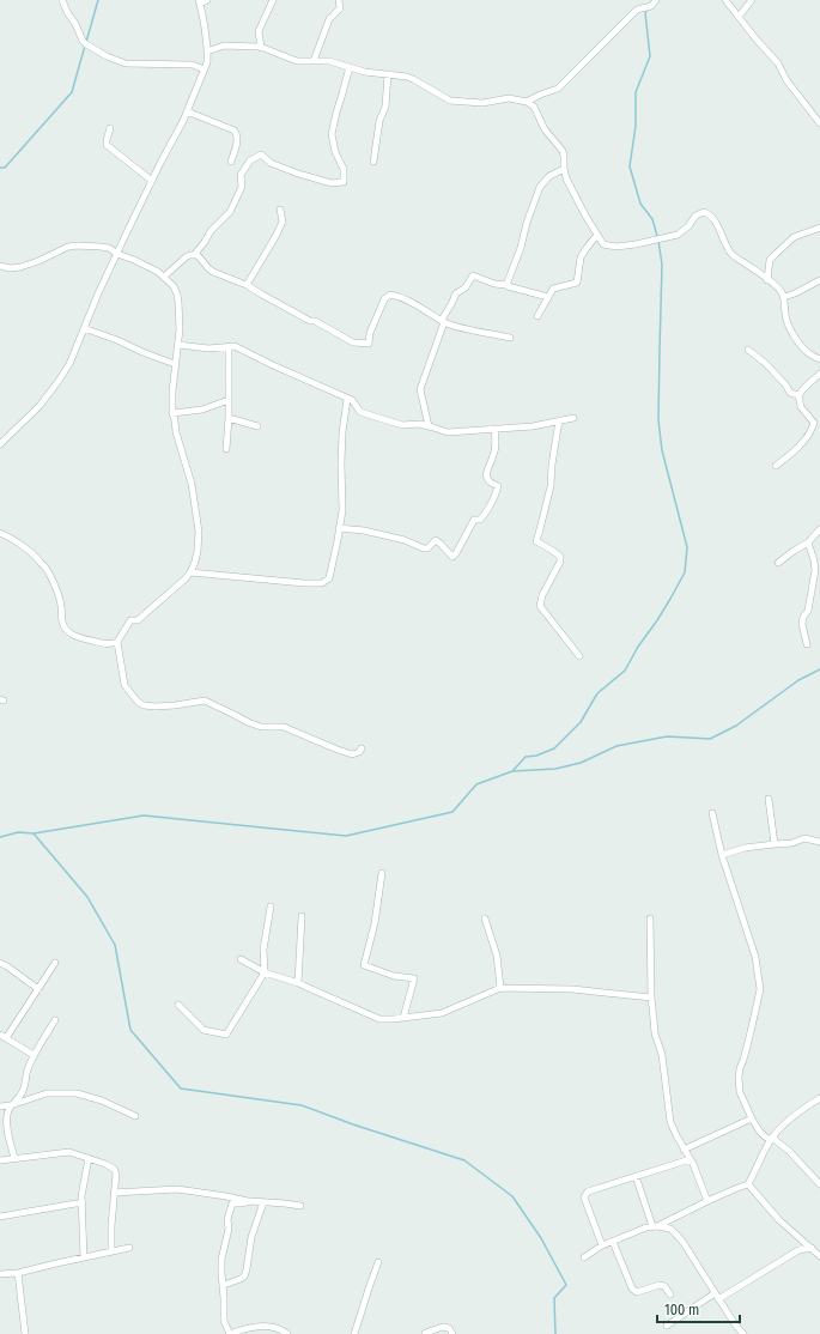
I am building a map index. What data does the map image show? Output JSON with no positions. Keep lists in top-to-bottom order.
{
  "scale_bar": "100 m"
}
